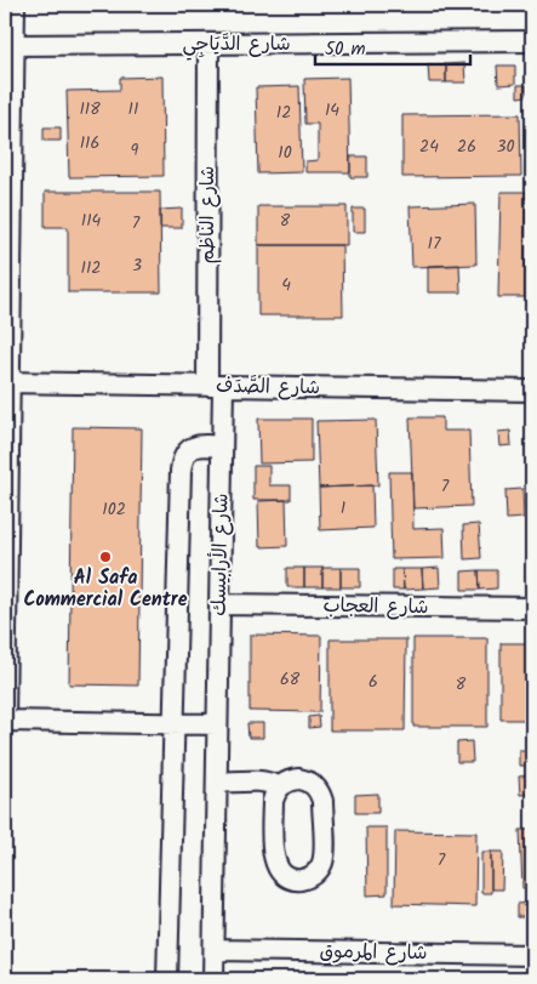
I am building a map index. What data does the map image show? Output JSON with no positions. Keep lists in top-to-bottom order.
{
  "streets": {
    "street": [
      "شارع الدَّيَاجِي",
      "شارع الناظم",
      "شارع الصَّدَف",
      "شارع الأرابيسك",
      "شارع العجاب",
      "شارع المرموق"
    ]
  },
  "crossings": [
    ["شارع الدَّيَاجِي", "شارع الناظم"],
    ["شارع الناظم", "شارع الصَّدَف"],
    ["شارع الناظم", "شارع الأرابيسك"],
    ["شارع الصَّدَف", "شارع الأرابيسك"],
    ["شارع الأرابيسك", "شارع العجاب"],
    ["شارع الأرابيسك", "شارع المرموق"]
  ],
  "places": ["Al Safa Commercial Centre"],
  "house_numbers": [
    "118",
    "11",
    "14",
    "12",
    "116",
    "24",
    "26",
    "30",
    "9",
    "10",
    "114",
    "8",
    "7",
    "17",
    "3",
    "112",
    "4",
    "7",
    "1",
    "102",
    "68",
    "6",
    "8",
    "7"
  ],
  "scale_bar": "50 m"
}
